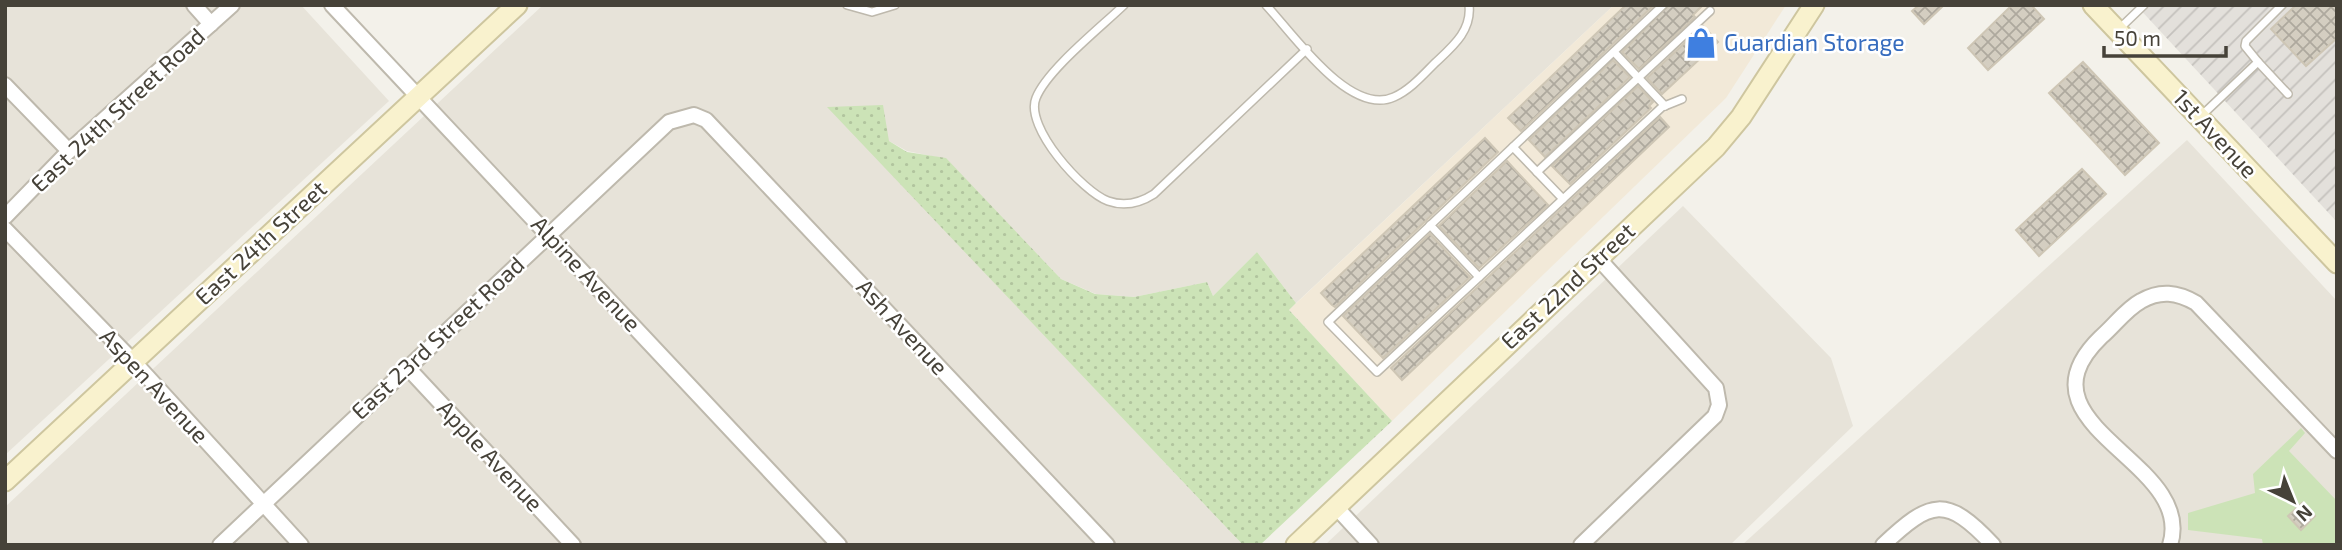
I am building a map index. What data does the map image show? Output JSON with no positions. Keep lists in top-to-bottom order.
{
  "streets": {
    "street": [
      "East 24th Street Road",
      "1st Avenue",
      "East 24th Street",
      "Alpine Avenue",
      "East 22nd Street",
      "Ash Avenue",
      "East 23rd Street Road",
      "Aspen Avenue",
      "Apple Avenue"
    ]
  },
  "crossings": [
    ["East 24th Street", "Alpine Avenue"],
    ["East 24th Street", "Aspen Avenue"],
    ["Alpine Avenue", "East 23rd Street Road"],
    ["Ash Avenue", "East 23rd Street Road"],
    ["East 23rd Street Road", "Aspen Avenue"],
    ["East 23rd Street Road", "Apple Avenue"]
  ],
  "places": {
    "shop": ["Guardian Storage"]
  },
  "scale_bar": "50 m",
  "north": "bottom right"
}
